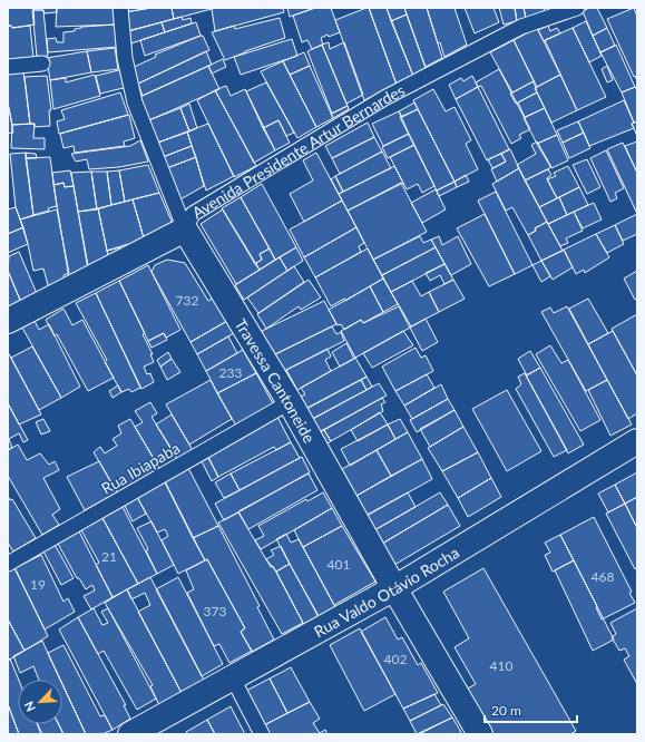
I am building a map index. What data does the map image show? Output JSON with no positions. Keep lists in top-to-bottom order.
{
  "streets": {
    "street": ["Avenida Presidente Artur Bernardes", "Travessa Cantoneide", "Rua Valdo Otávio Rocha"],
    "lane": ["Rua Ibiapaba"]
  },
  "crossings": [
    ["Avenida Presidente Artur Bernardes", "Travessa Cantoneide"],
    ["Travessa Cantoneide", "Rua Ibiapaba"],
    ["Travessa Cantoneide", "Rua Valdo Otávio Rocha"]
  ],
  "house_numbers": [
    "732",
    "233",
    "21",
    "401",
    "468",
    "19",
    "373",
    "402",
    "410"
  ],
  "scale_bar": "20 m",
  "north": "bottom left"
}
